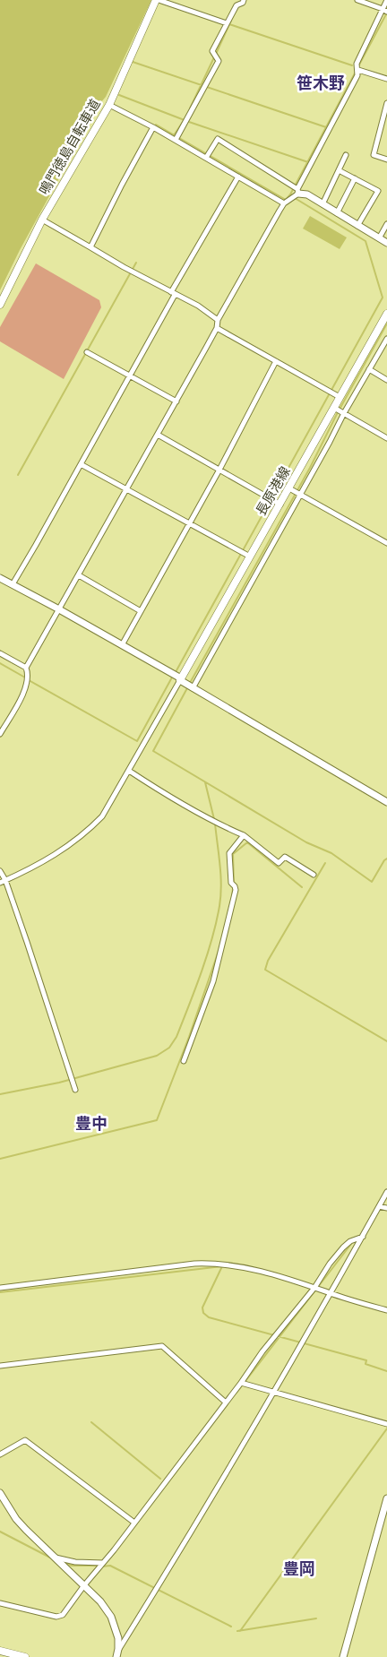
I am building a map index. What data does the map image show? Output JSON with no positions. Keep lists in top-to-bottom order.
{
  "streets": {
    "main road": ["鳴門徳島自転車道", "長原港線"]
  },
  "districts": ["笹木野", "豊中", "豊岡"]
}
